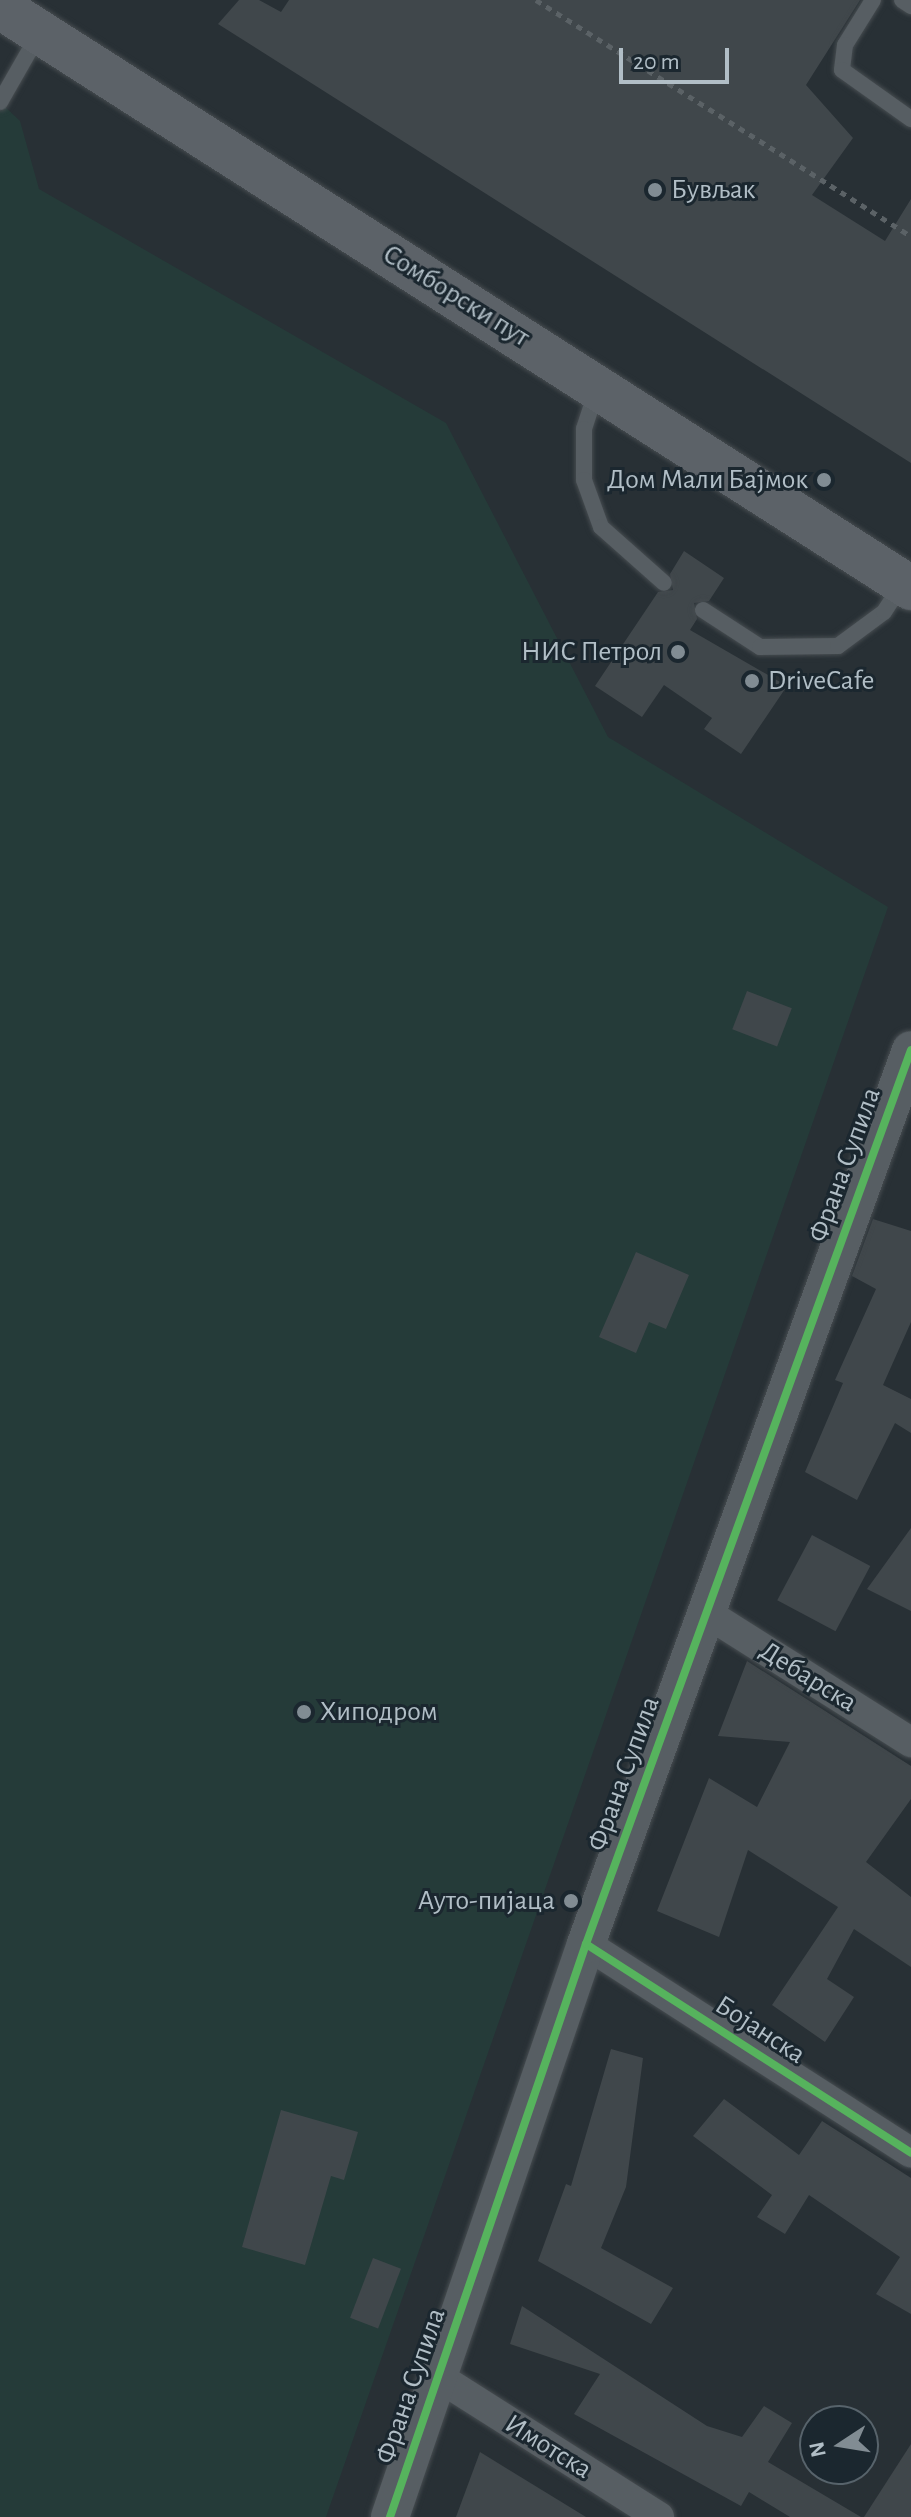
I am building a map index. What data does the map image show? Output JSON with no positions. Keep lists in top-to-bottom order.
{
  "streets": {
    "main road": ["Сомборски пут"],
    "street": [
      "Франа Супила",
      "Дебарска",
      "Бојанска",
      "Имотска"
    ]
  },
  "crossings": [
    ["Франа Супила", "Дебарска"],
    ["Франа Супила", "Бојанска"],
    ["Франа Супила", "Имотска"]
  ],
  "places": [
    "Бувљак",
    "Дом Мали Бајмок",
    "НИС Петрол",
    "DriveCafe",
    "Хиподром",
    "Ауто-пијаца"
  ],
  "scale_bar": "20 m",
  "north": "left"
}
